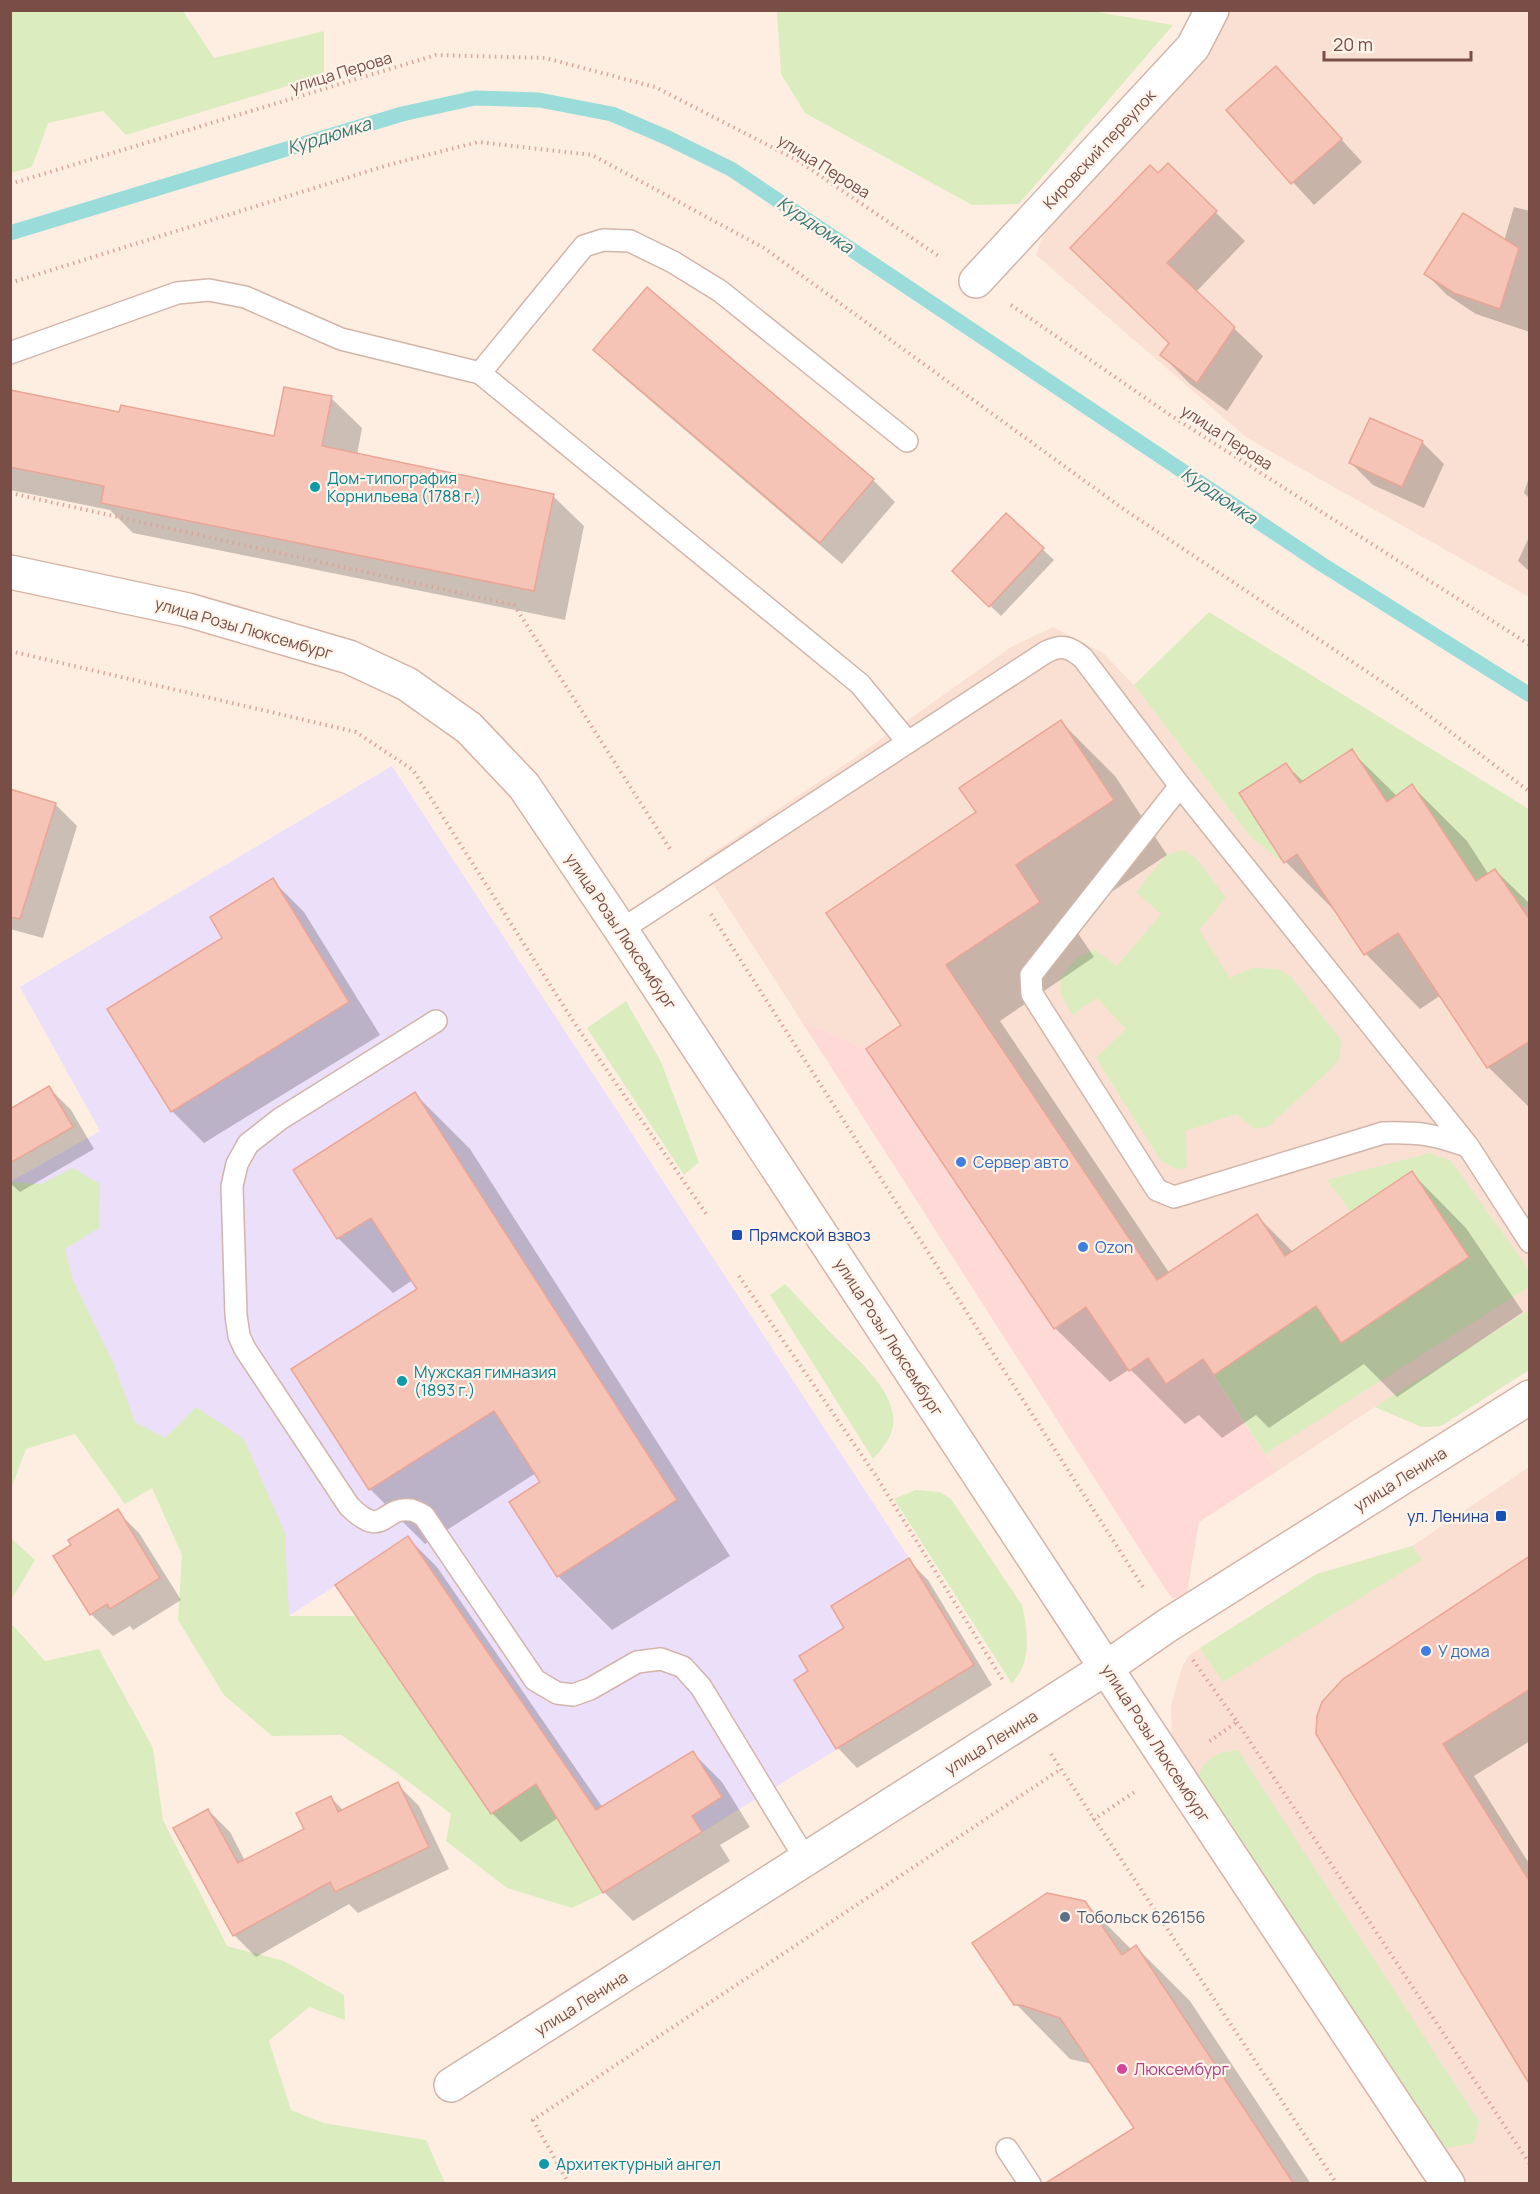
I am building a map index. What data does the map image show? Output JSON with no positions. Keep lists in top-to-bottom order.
{
  "streets": {
    "main road": ["Кировский переулок", "улица Розы Люксембург", "улица Ленина"],
    "path": ["улица Перова"]
  },
  "crossings": [
    ["улица Перова", "Кировский переулок"],
    ["улица Розы Люксембург", "улица Ленина"]
  ],
  "water": ["Курдюмка"],
  "places": {
    "other": [
      "Дом-типография Корнильева (1788 г.)",
      "Сервер авто",
      "Ozon",
      "Мужская гимназия (1893 г.)",
      "У дома",
      "Тобольск 626156",
      "Люксембург",
      "Архитектурный ангел"
    ],
    "transit": ["Прямской взвоз", "ул. Ленина"]
  },
  "scale_bar": "20 m"
}
